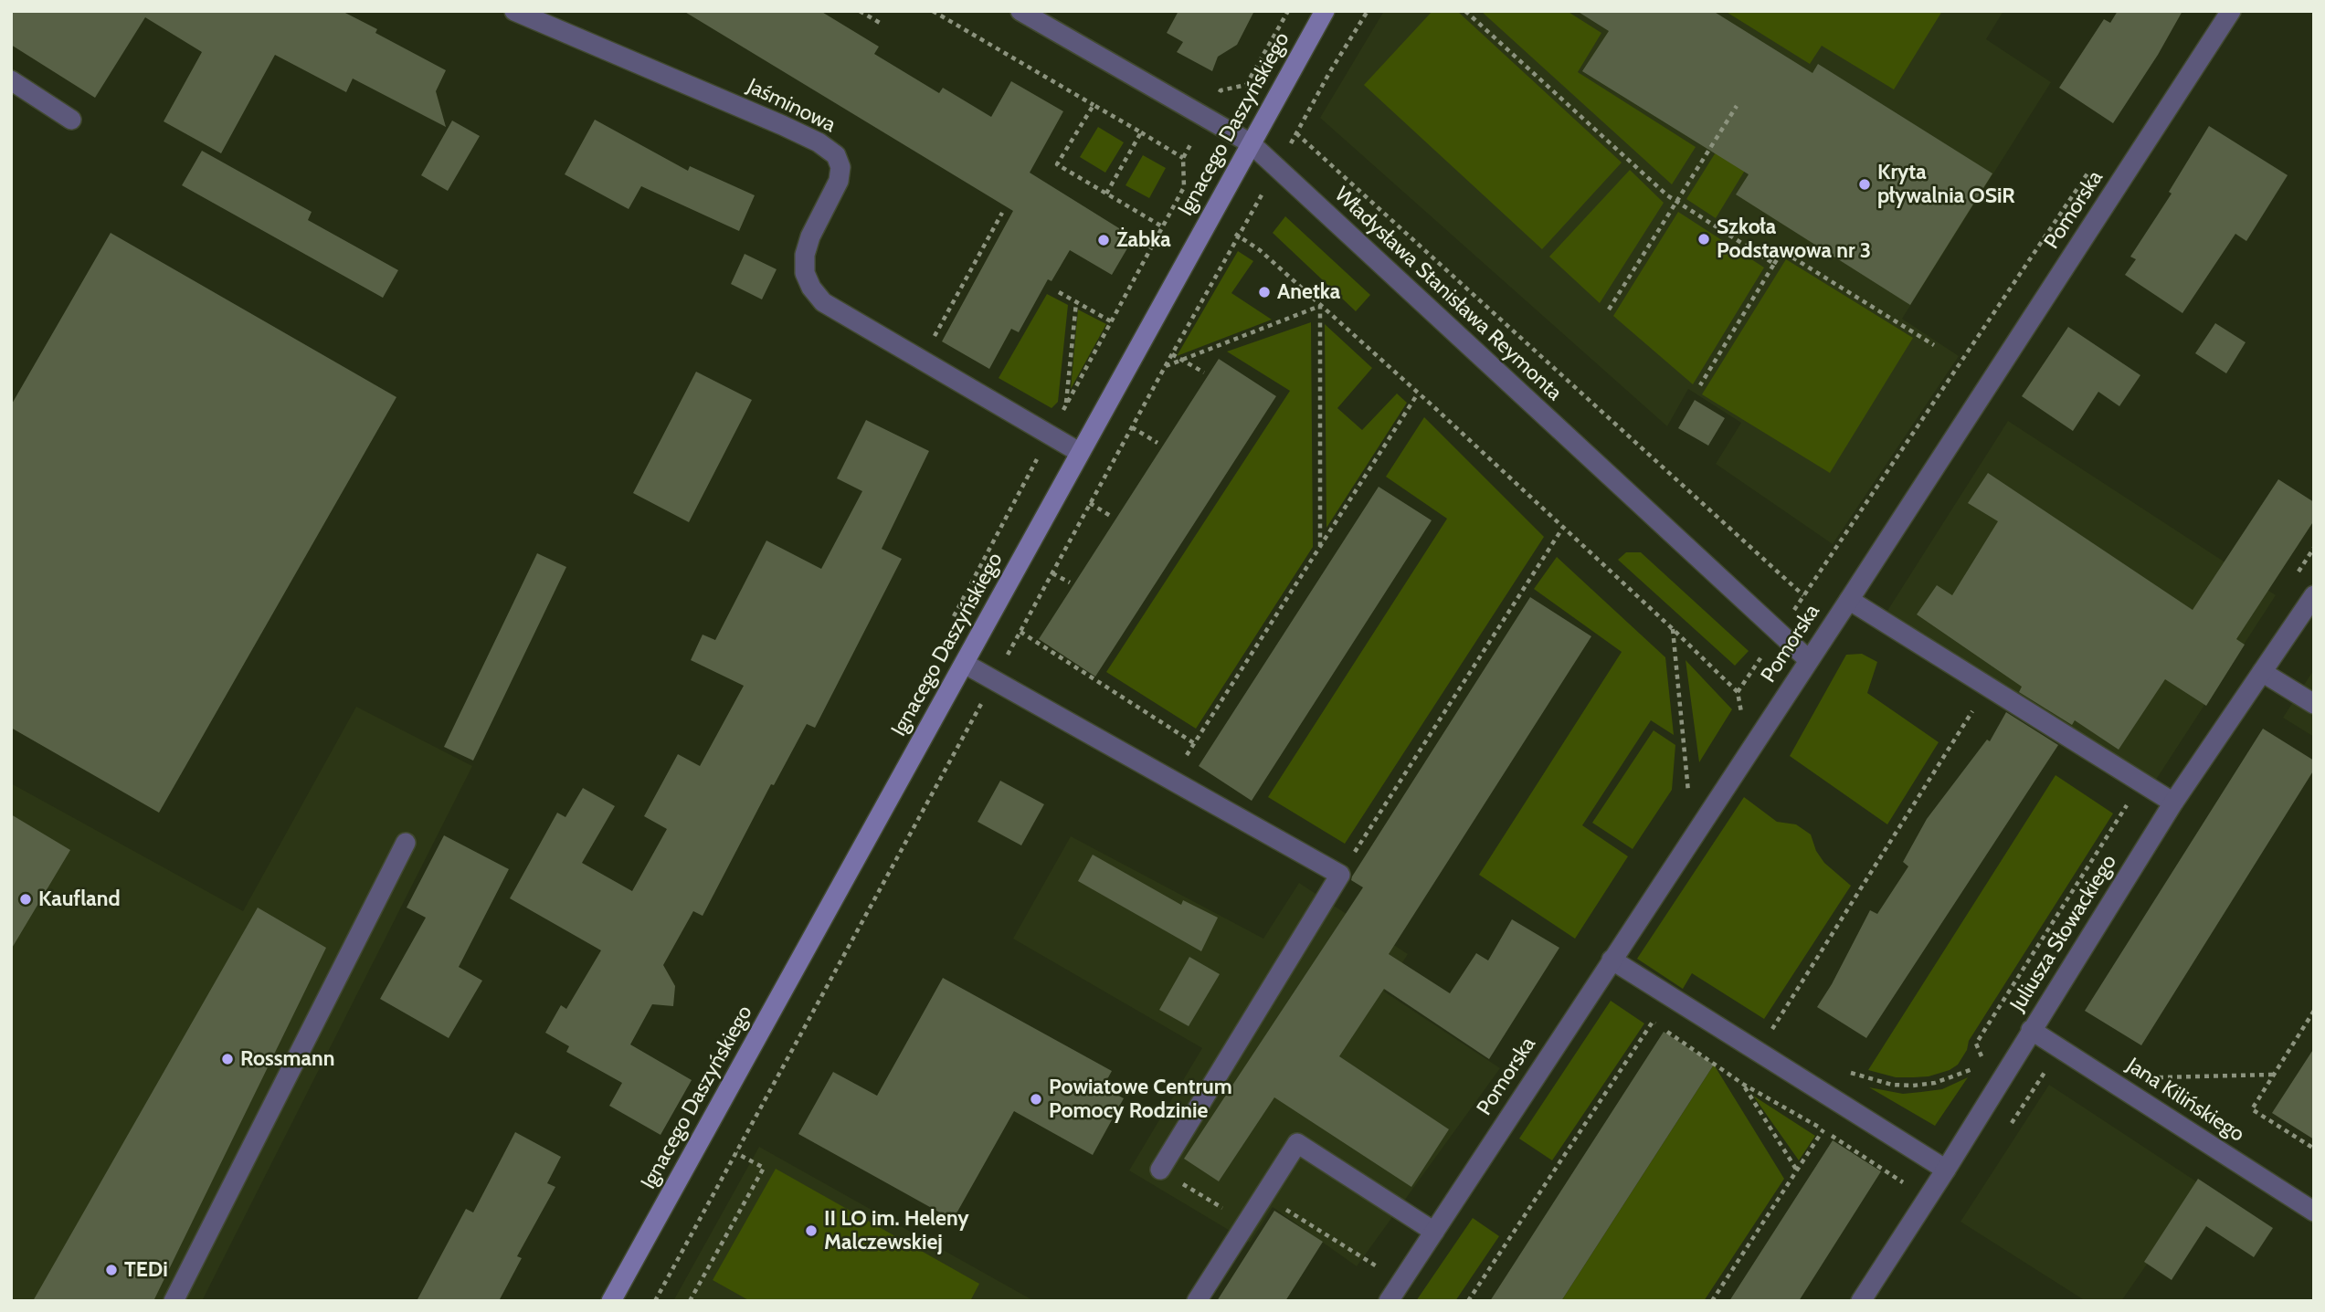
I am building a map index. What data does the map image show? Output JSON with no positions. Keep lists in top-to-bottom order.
{
  "streets": {
    "street": [
      "Jaśminowa",
      "Ignacego Daszyńskiego",
      "Pomorska",
      "Władysława Stanisława Reymonta",
      "Juliusza Słowackiego",
      "Jana Kilińskiego"
    ]
  },
  "crossings": [
    ["Jaśminowa", "Ignacego Daszyńskiego"],
    ["Ignacego Daszyńskiego", "Władysława Stanisława Reymonta"],
    ["Pomorska", "Władysława Stanisława Reymonta"],
    ["Juliusza Słowackiego", "Jana Kilińskiego"]
  ],
  "places": [
    "Kryta pływalnia OSiR",
    "Szkoła Podstawowa nr 3",
    "Żabka",
    "Anetka",
    "Kaufland",
    "Rossmann",
    "Powiatowe Centrum Pomocy Rodzinie",
    "II LO im. Heleny Malczewskiej",
    "TEDi"
  ]
}
